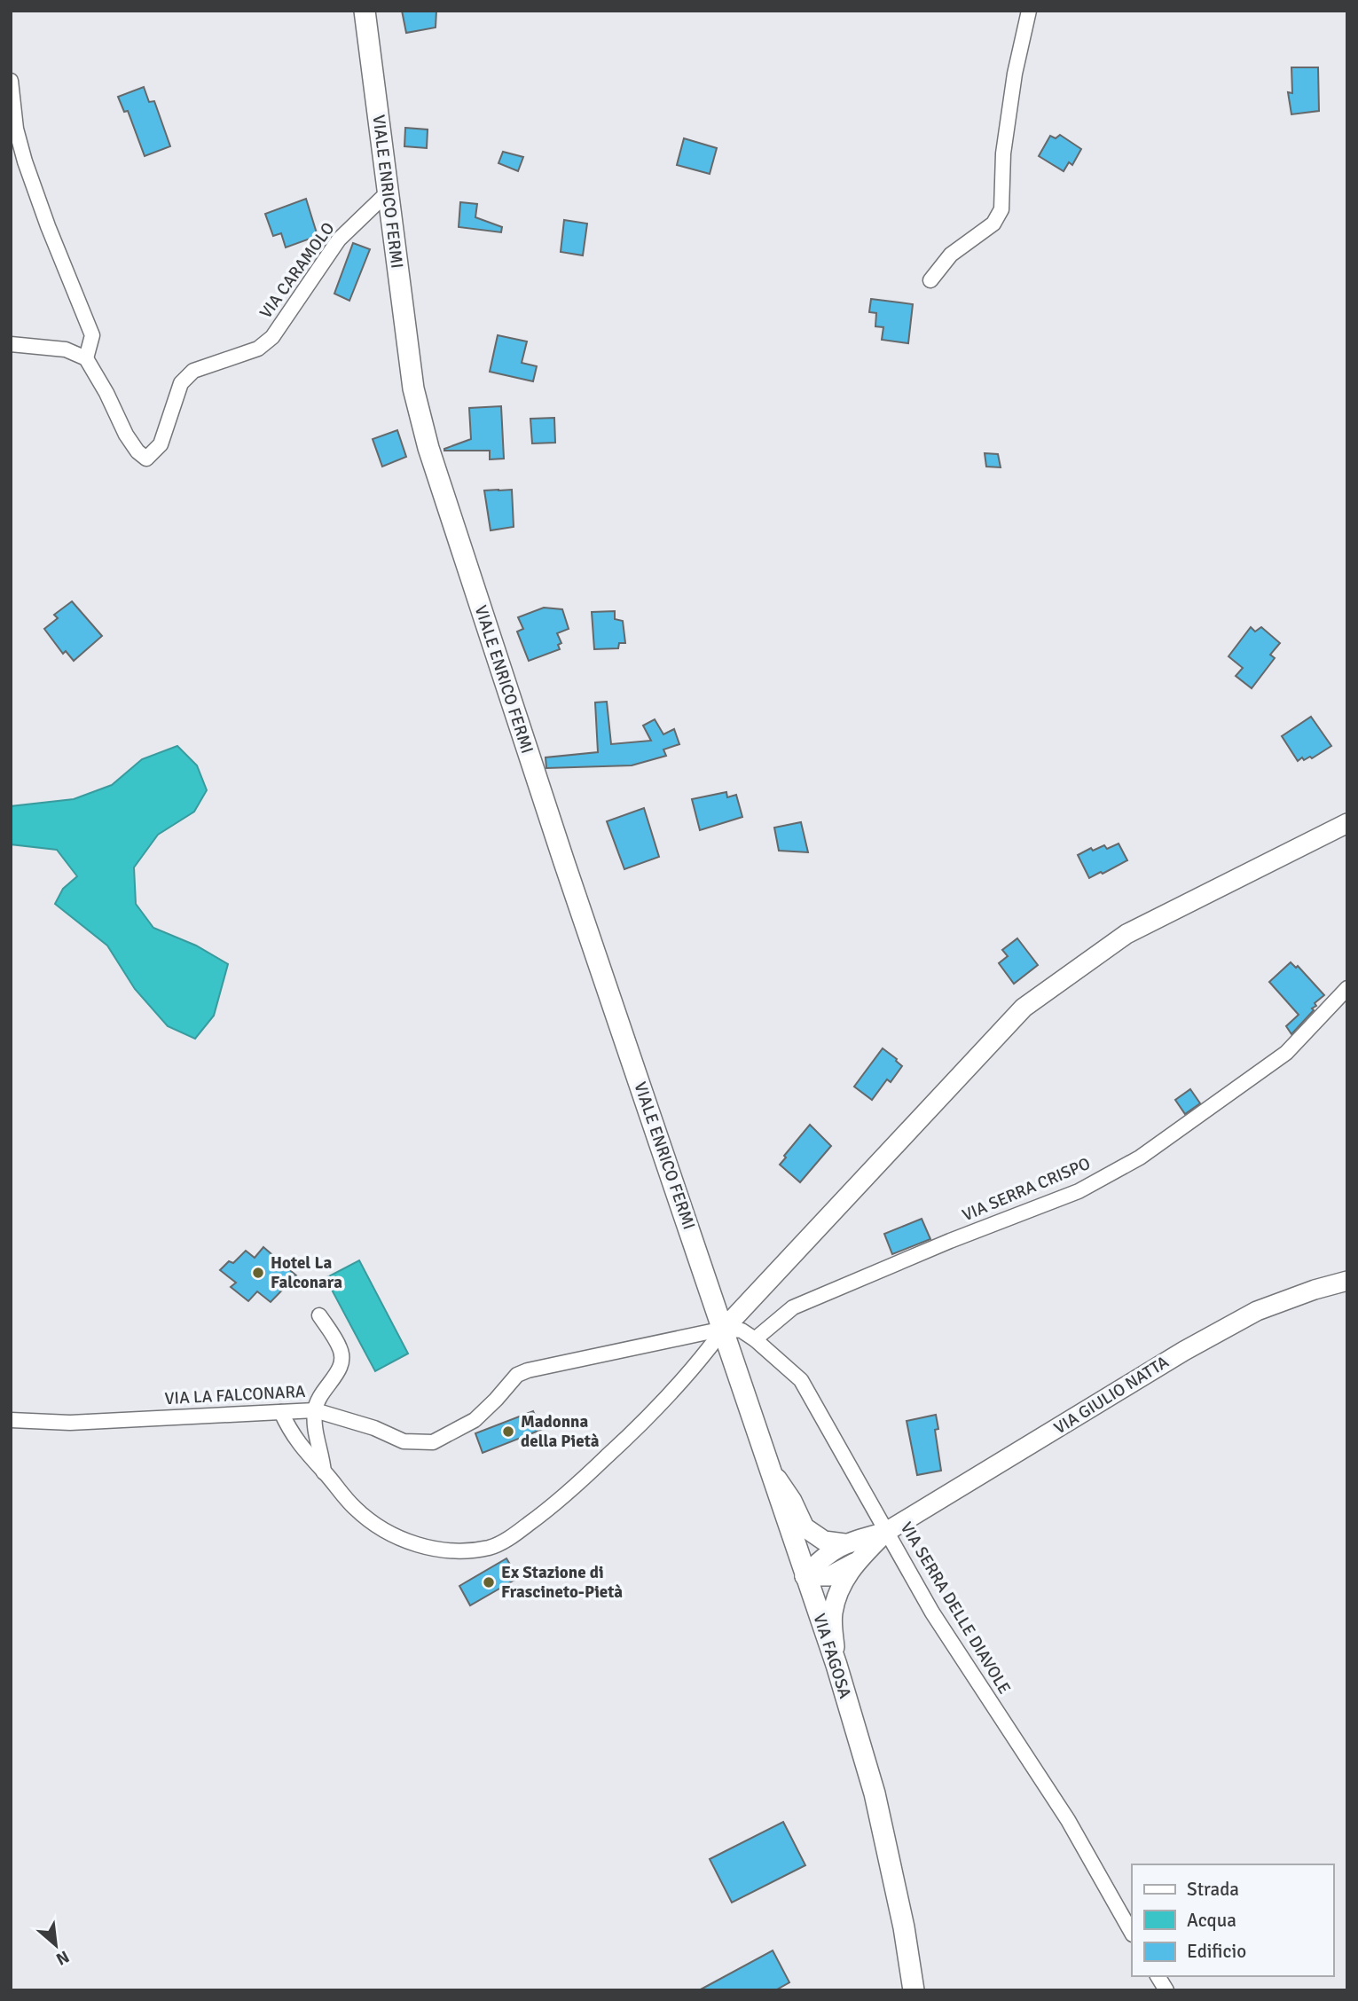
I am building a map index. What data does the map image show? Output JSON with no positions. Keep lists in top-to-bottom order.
{
  "streets": {
    "main road": ["VIALE ENRICO FERMI", "VIA FAGOSA"],
    "street": [
      "VIA CARAMOLO",
      "VIA SERRA CRISPO",
      "VIA LA FALCONARA",
      "VIA GIULIO NATTA",
      "VIA SERRA DELLE DIAVOLE"
    ]
  },
  "crossings": [
    ["VIALE ENRICO FERMI", "VIA CARAMOLO"],
    ["VIALE ENRICO FERMI", "VIA LA FALCONARA"],
    ["VIALE ENRICO FERMI", "VIA SERRA DELLE DIAVOLE"],
    ["VIALE ENRICO FERMI", "VIA FAGOSA"],
    ["VIA SERRA CRISPO", "VIA SERRA DELLE DIAVOLE"],
    ["VIA LA FALCONARA", "VIA SERRA DELLE DIAVOLE"],
    ["VIA LA FALCONARA", "VIA FAGOSA"],
    ["VIA GIULIO NATTA", "VIA SERRA DELLE DIAVOLE"],
    ["VIA SERRA DELLE DIAVOLE", "VIA FAGOSA"]
  ],
  "places": ["Hotel La Falconara", "Madonna della Pietà", "Ex Stazione di Frascineto-Pietà"],
  "legend": ["Strada", "Acqua", "Edificio"],
  "north": "bottom right"
}
